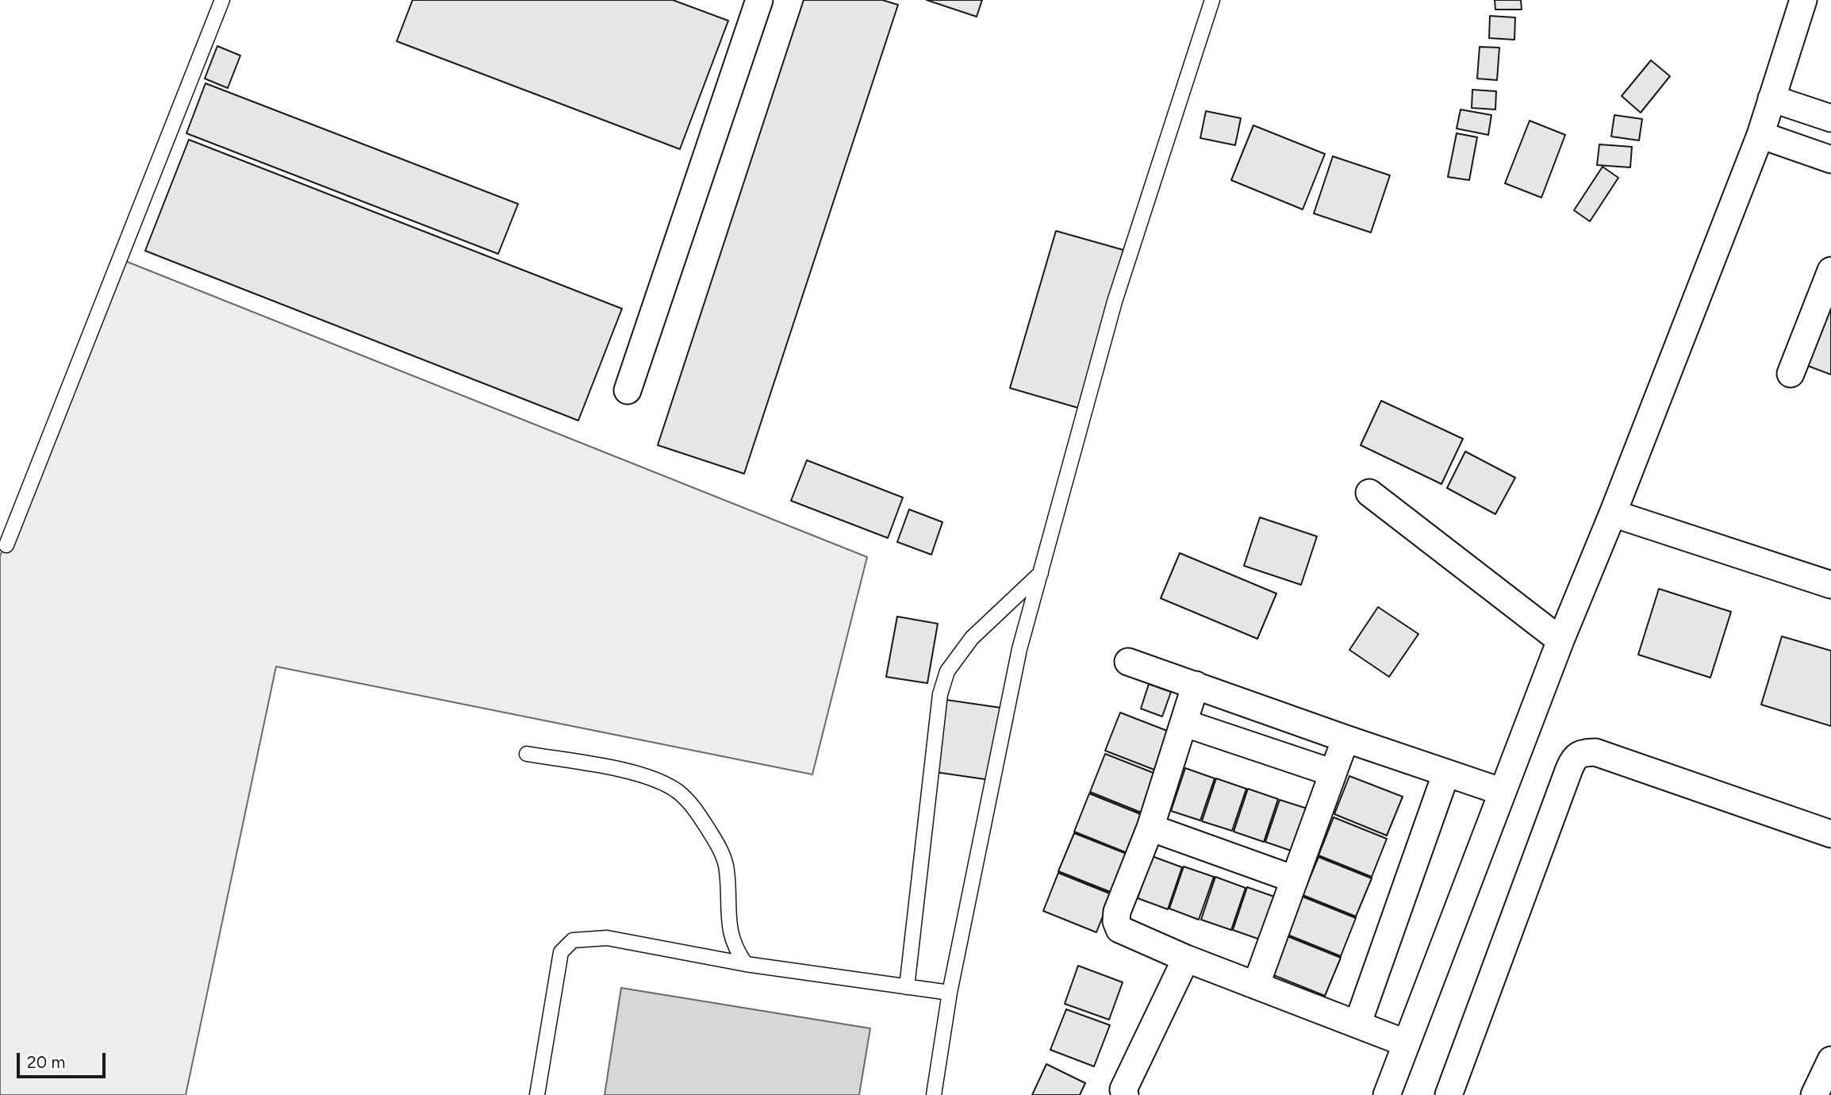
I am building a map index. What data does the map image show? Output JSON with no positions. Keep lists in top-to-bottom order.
{
  "scale_bar": "20 m"
}
